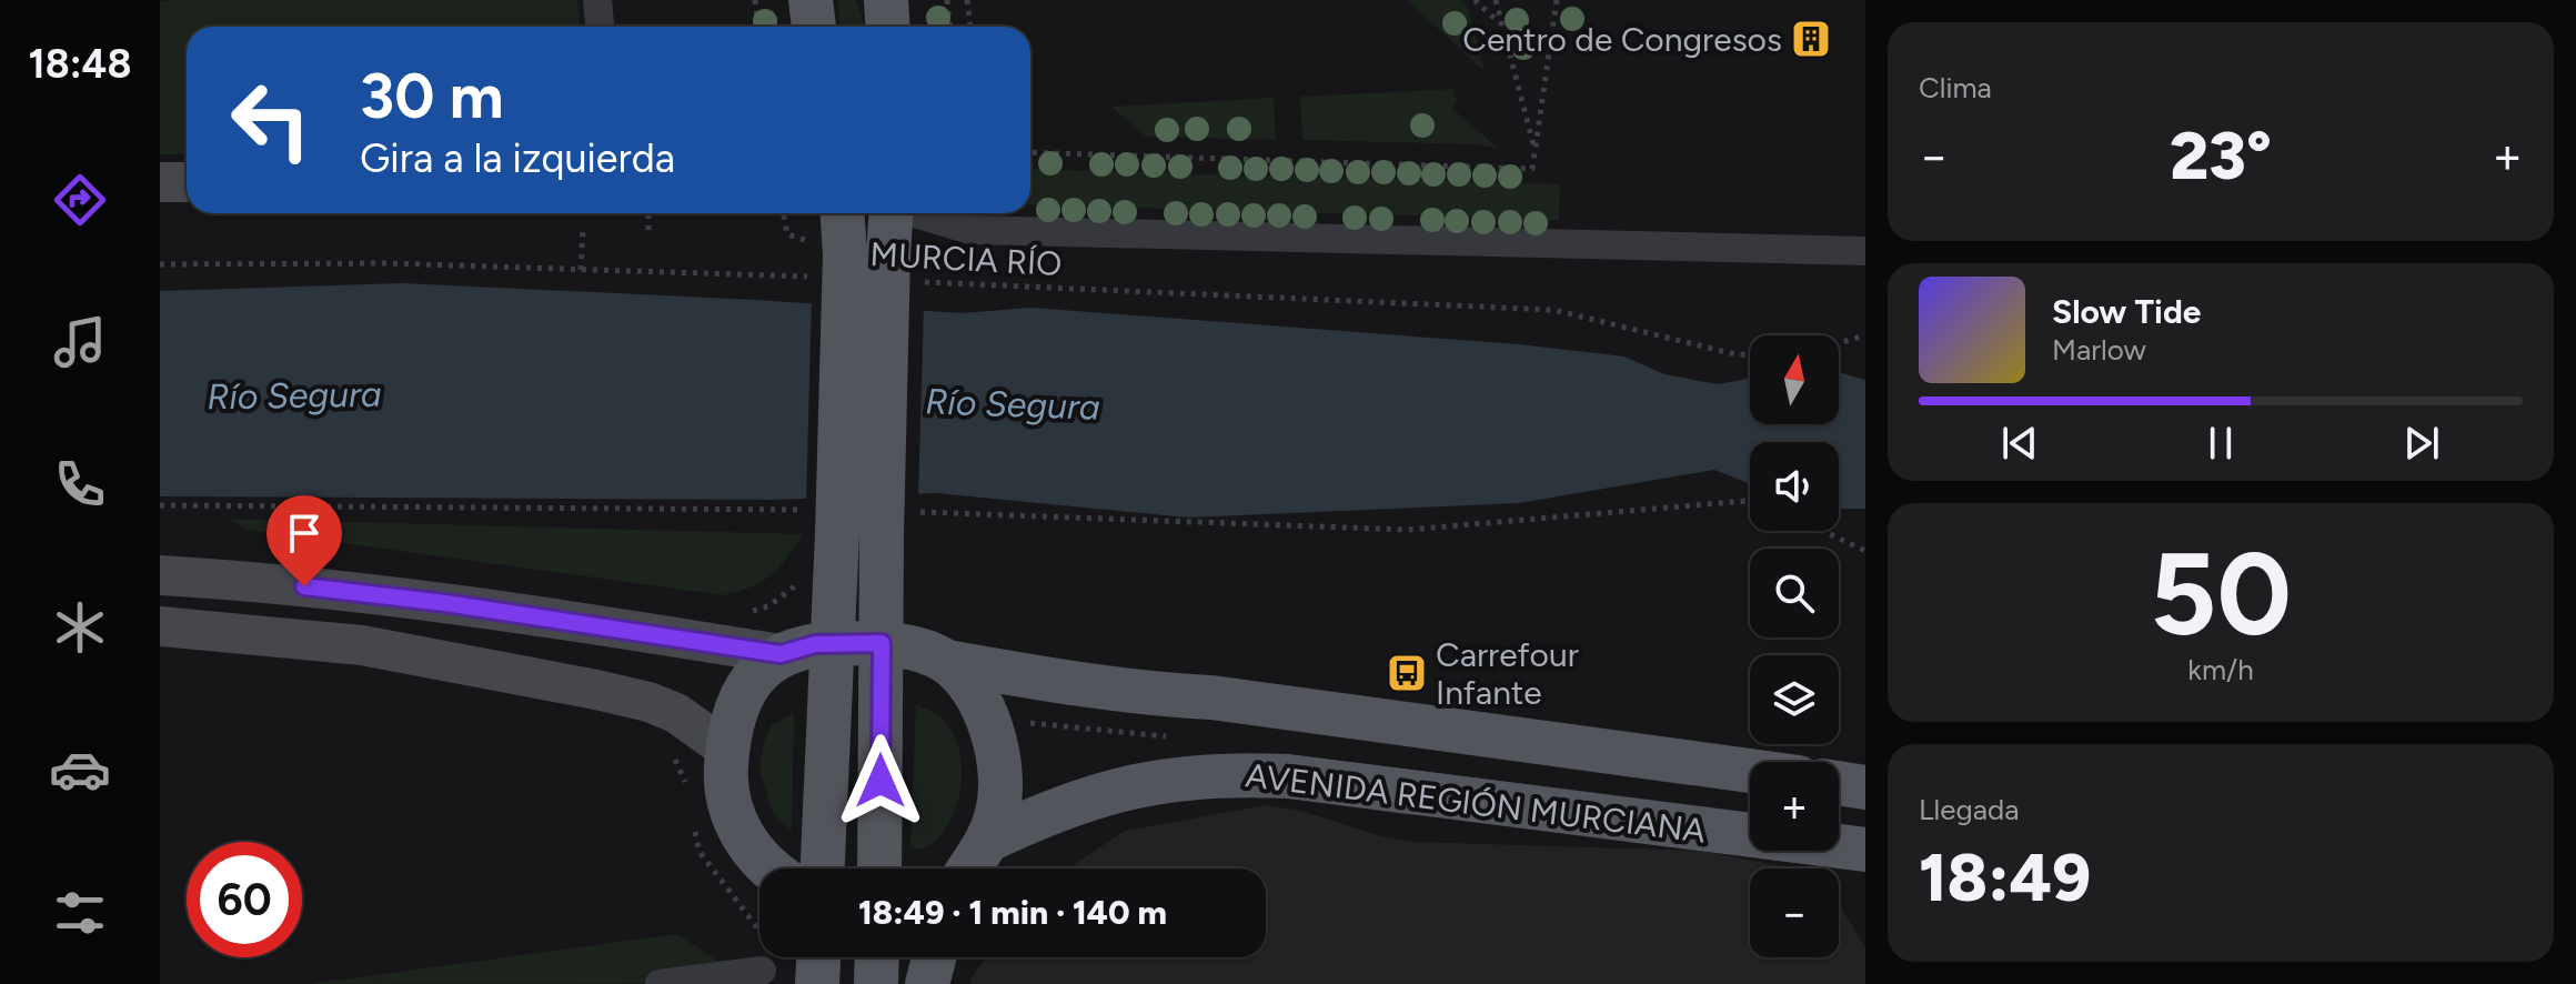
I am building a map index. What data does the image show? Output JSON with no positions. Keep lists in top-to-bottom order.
{
  "streets": {
    "main road": ["AVENIDA REGIÓN MURCIANA"],
    "path": ["MURCIA RÍO"]
  },
  "water": ["Río Segura"],
  "places": {
    "building": ["Centro de Congresos"],
    "bus stop": ["Carrefour Infante"]
  },
  "north": "top",
  "page": {
    "tabs": "18:48",
    "tile": [
      "Clima",
      ["50", "km/h"],
      ["Llegada", "18:49"]
    ],
    "turn": ["30 m", "Gira a la izquierda"],
    "heat": ["−", "23°", "+"],
    "song": ["Slow Tide", "Marlow"],
    "map_buttons": ["+", "−"],
    "limit": "60",
    "trip": "18:49 · 1 min · 140 m"
  }
}
